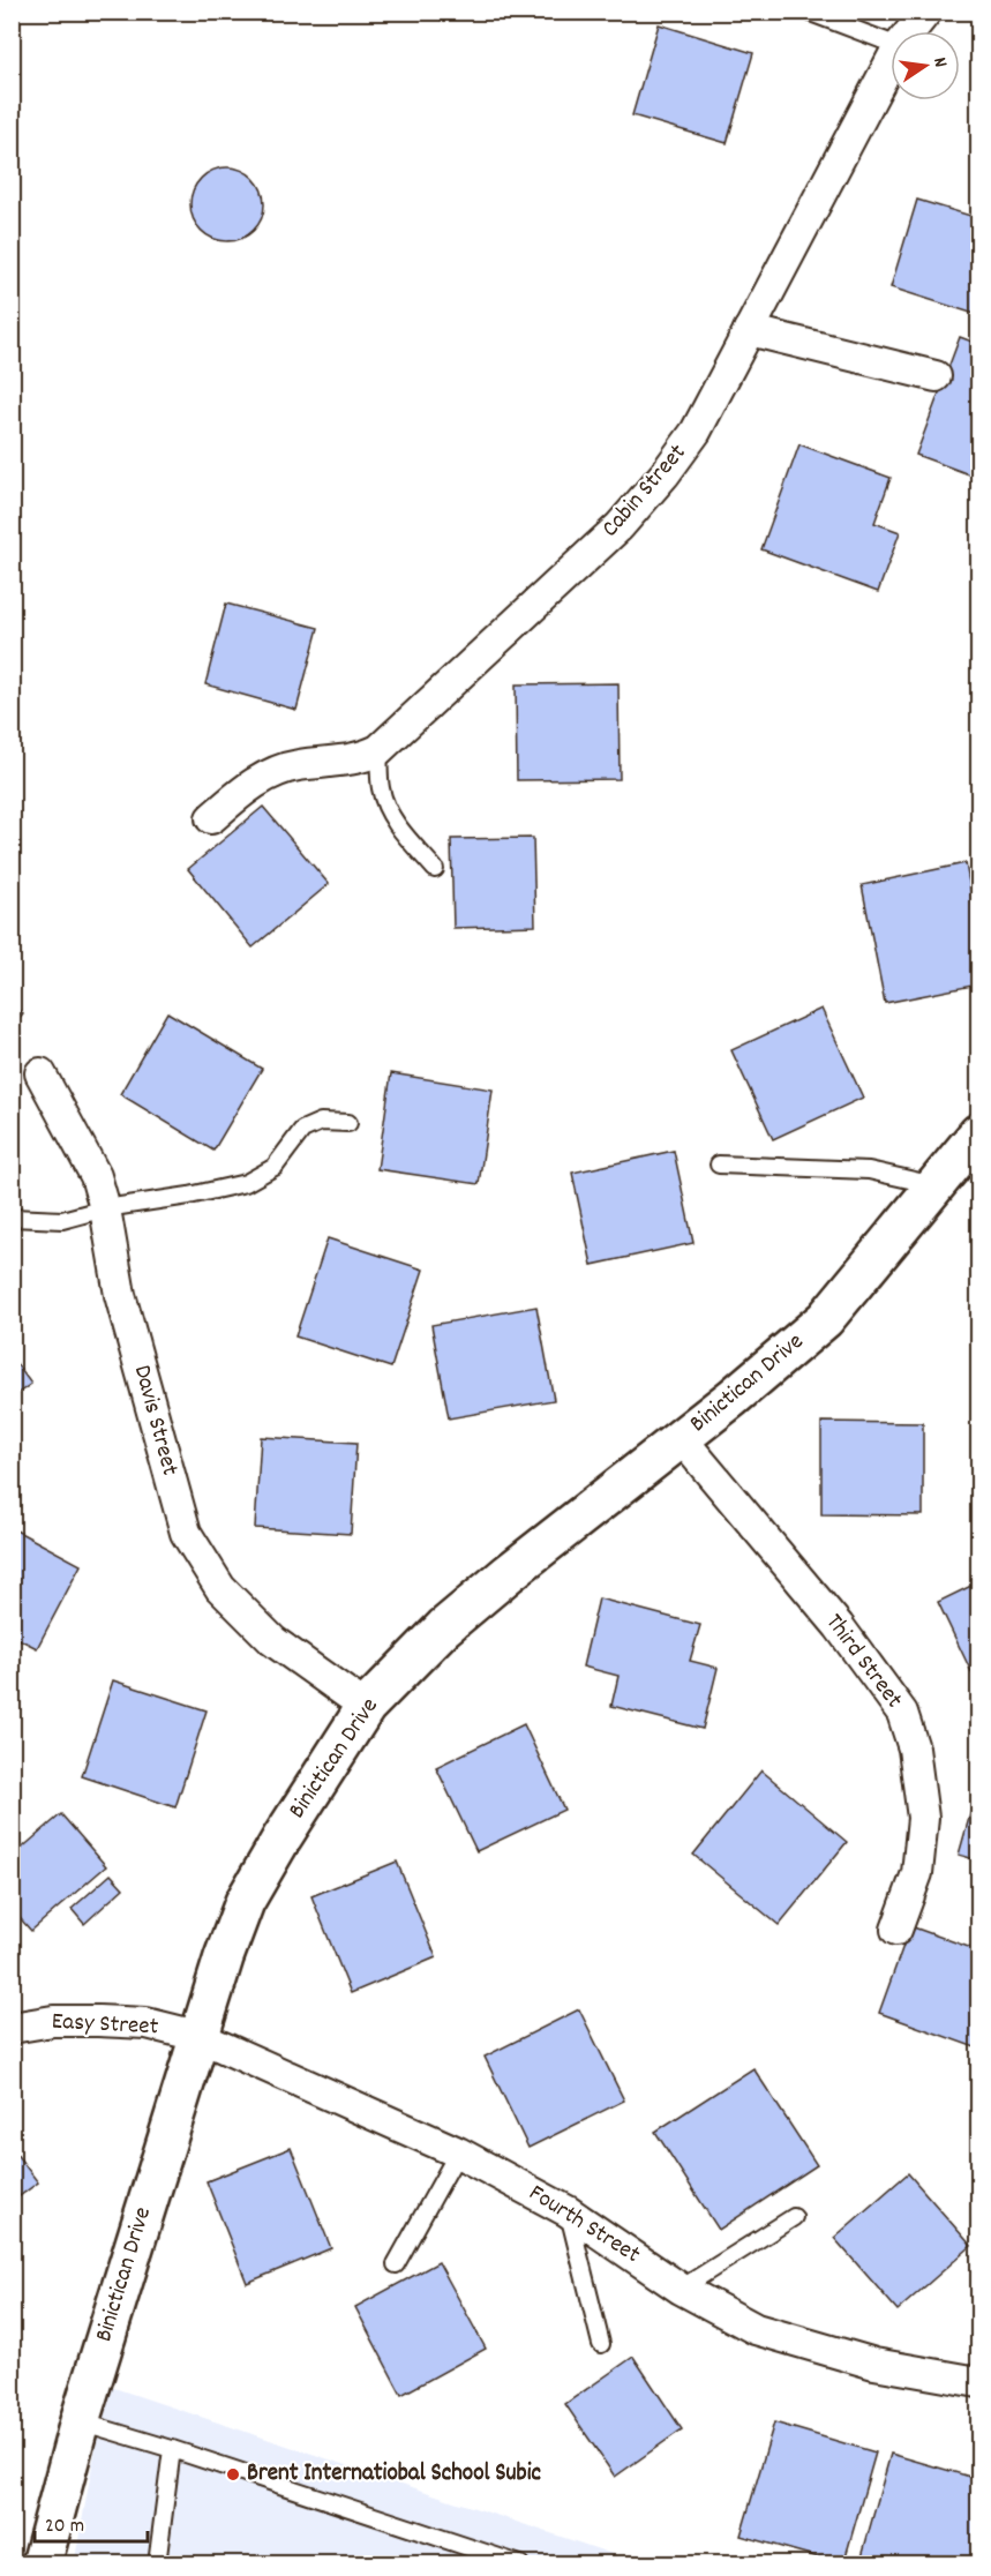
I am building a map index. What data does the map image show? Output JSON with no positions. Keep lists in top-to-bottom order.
{
  "streets": {
    "street": [
      "Cabin Street",
      "Binictican Drive",
      "Davis Street",
      "Third Street",
      "Easy Street",
      "Fourth Street"
    ]
  },
  "crossings": [
    ["Binictican Drive", "Davis Street"],
    ["Binictican Drive", "Third Street"],
    ["Binictican Drive", "Easy Street"],
    ["Binictican Drive", "Fourth Street"],
    ["Easy Street", "Fourth Street"]
  ],
  "places": ["Brent Internatiobal School Subic"],
  "scale_bar": "20 m",
  "north": "right"
}
